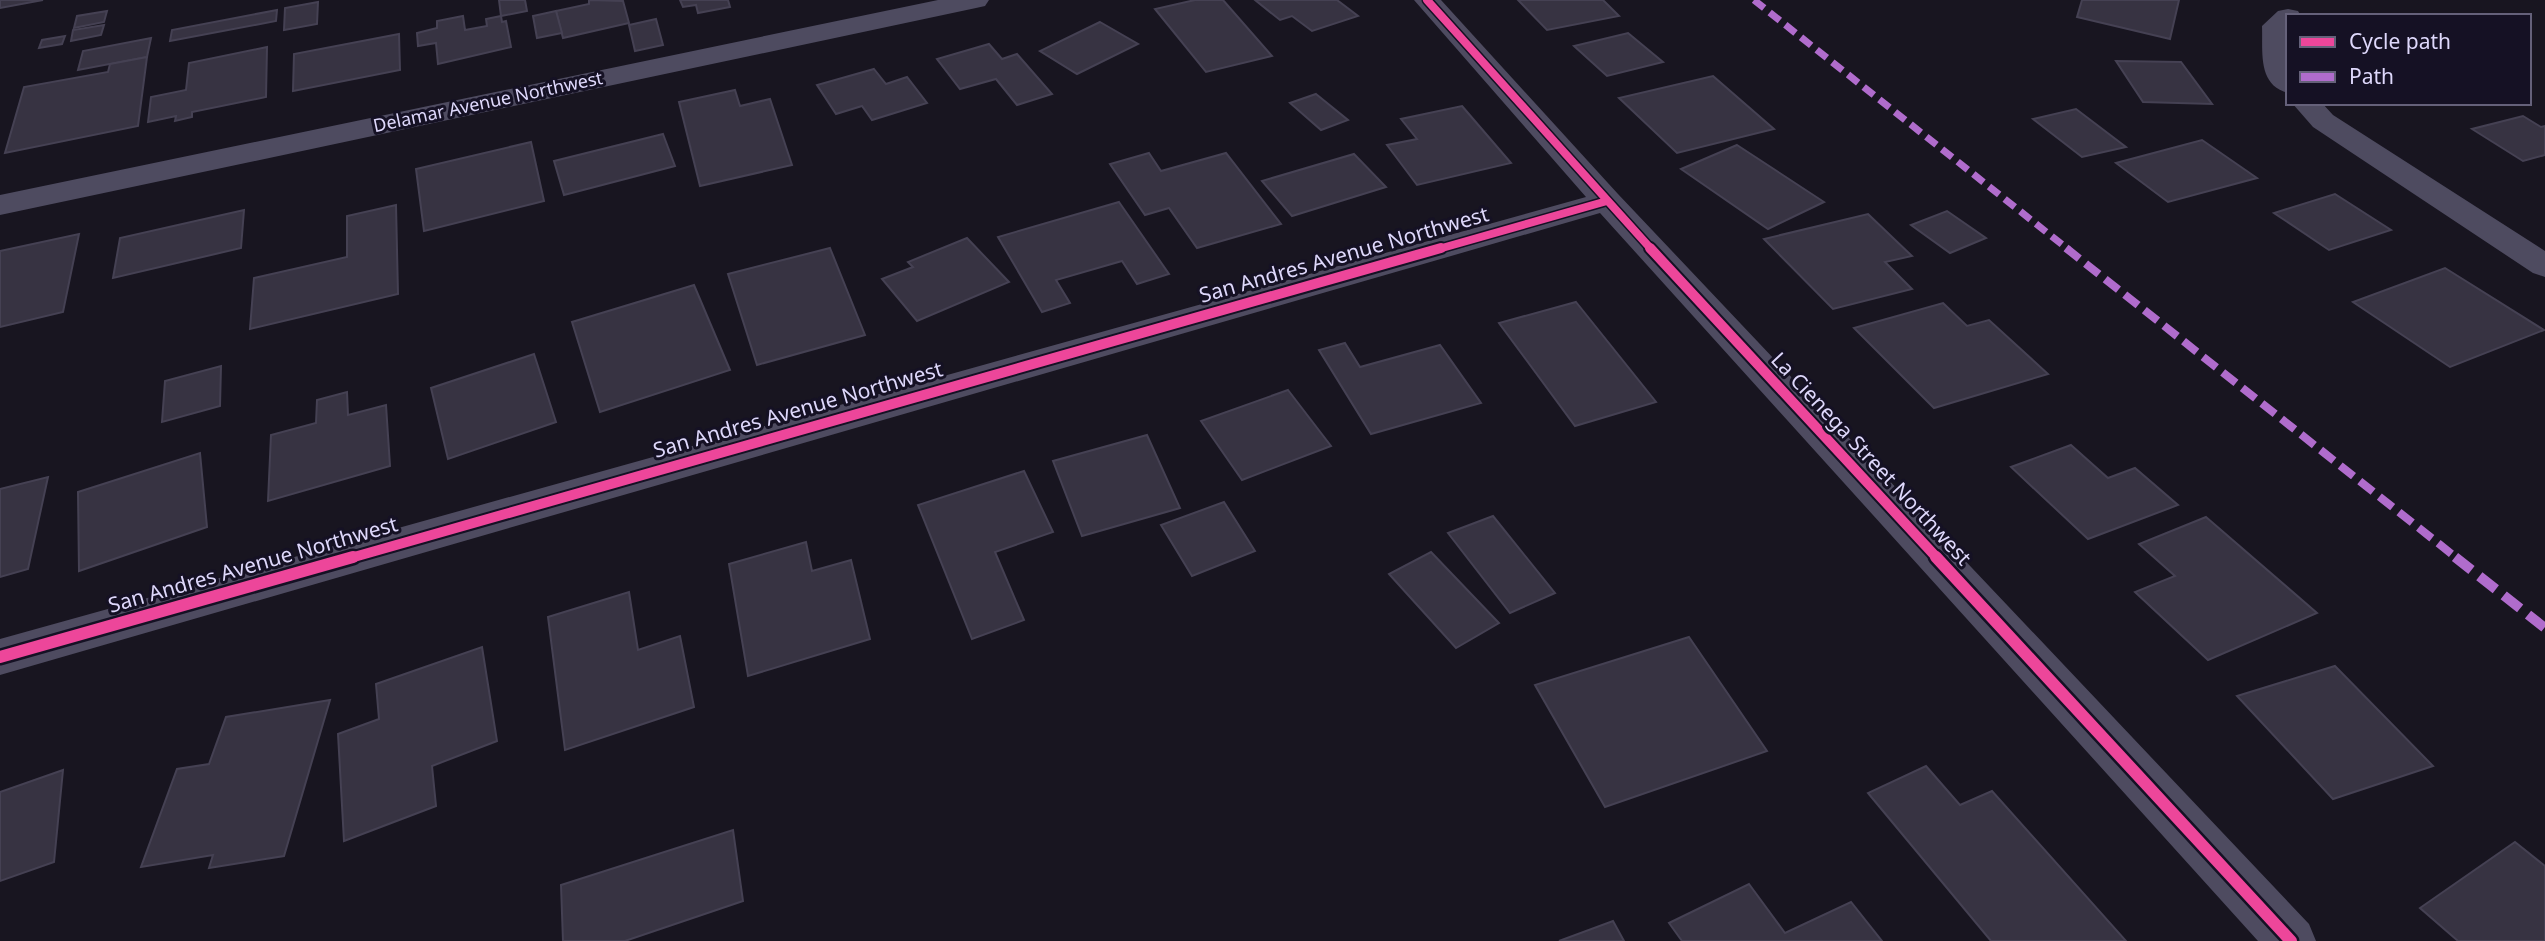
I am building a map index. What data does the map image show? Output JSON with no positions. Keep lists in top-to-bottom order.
{
  "streets": {
    "street": ["Delamar Avenue Northwest", "San Andres Avenue Northwest", "La Cienega Street Northwest"]
  },
  "crossings": [
    ["San Andres Avenue Northwest", "La Cienega Street Northwest"]
  ],
  "legend": ["Cycle path", "Path"]
}
